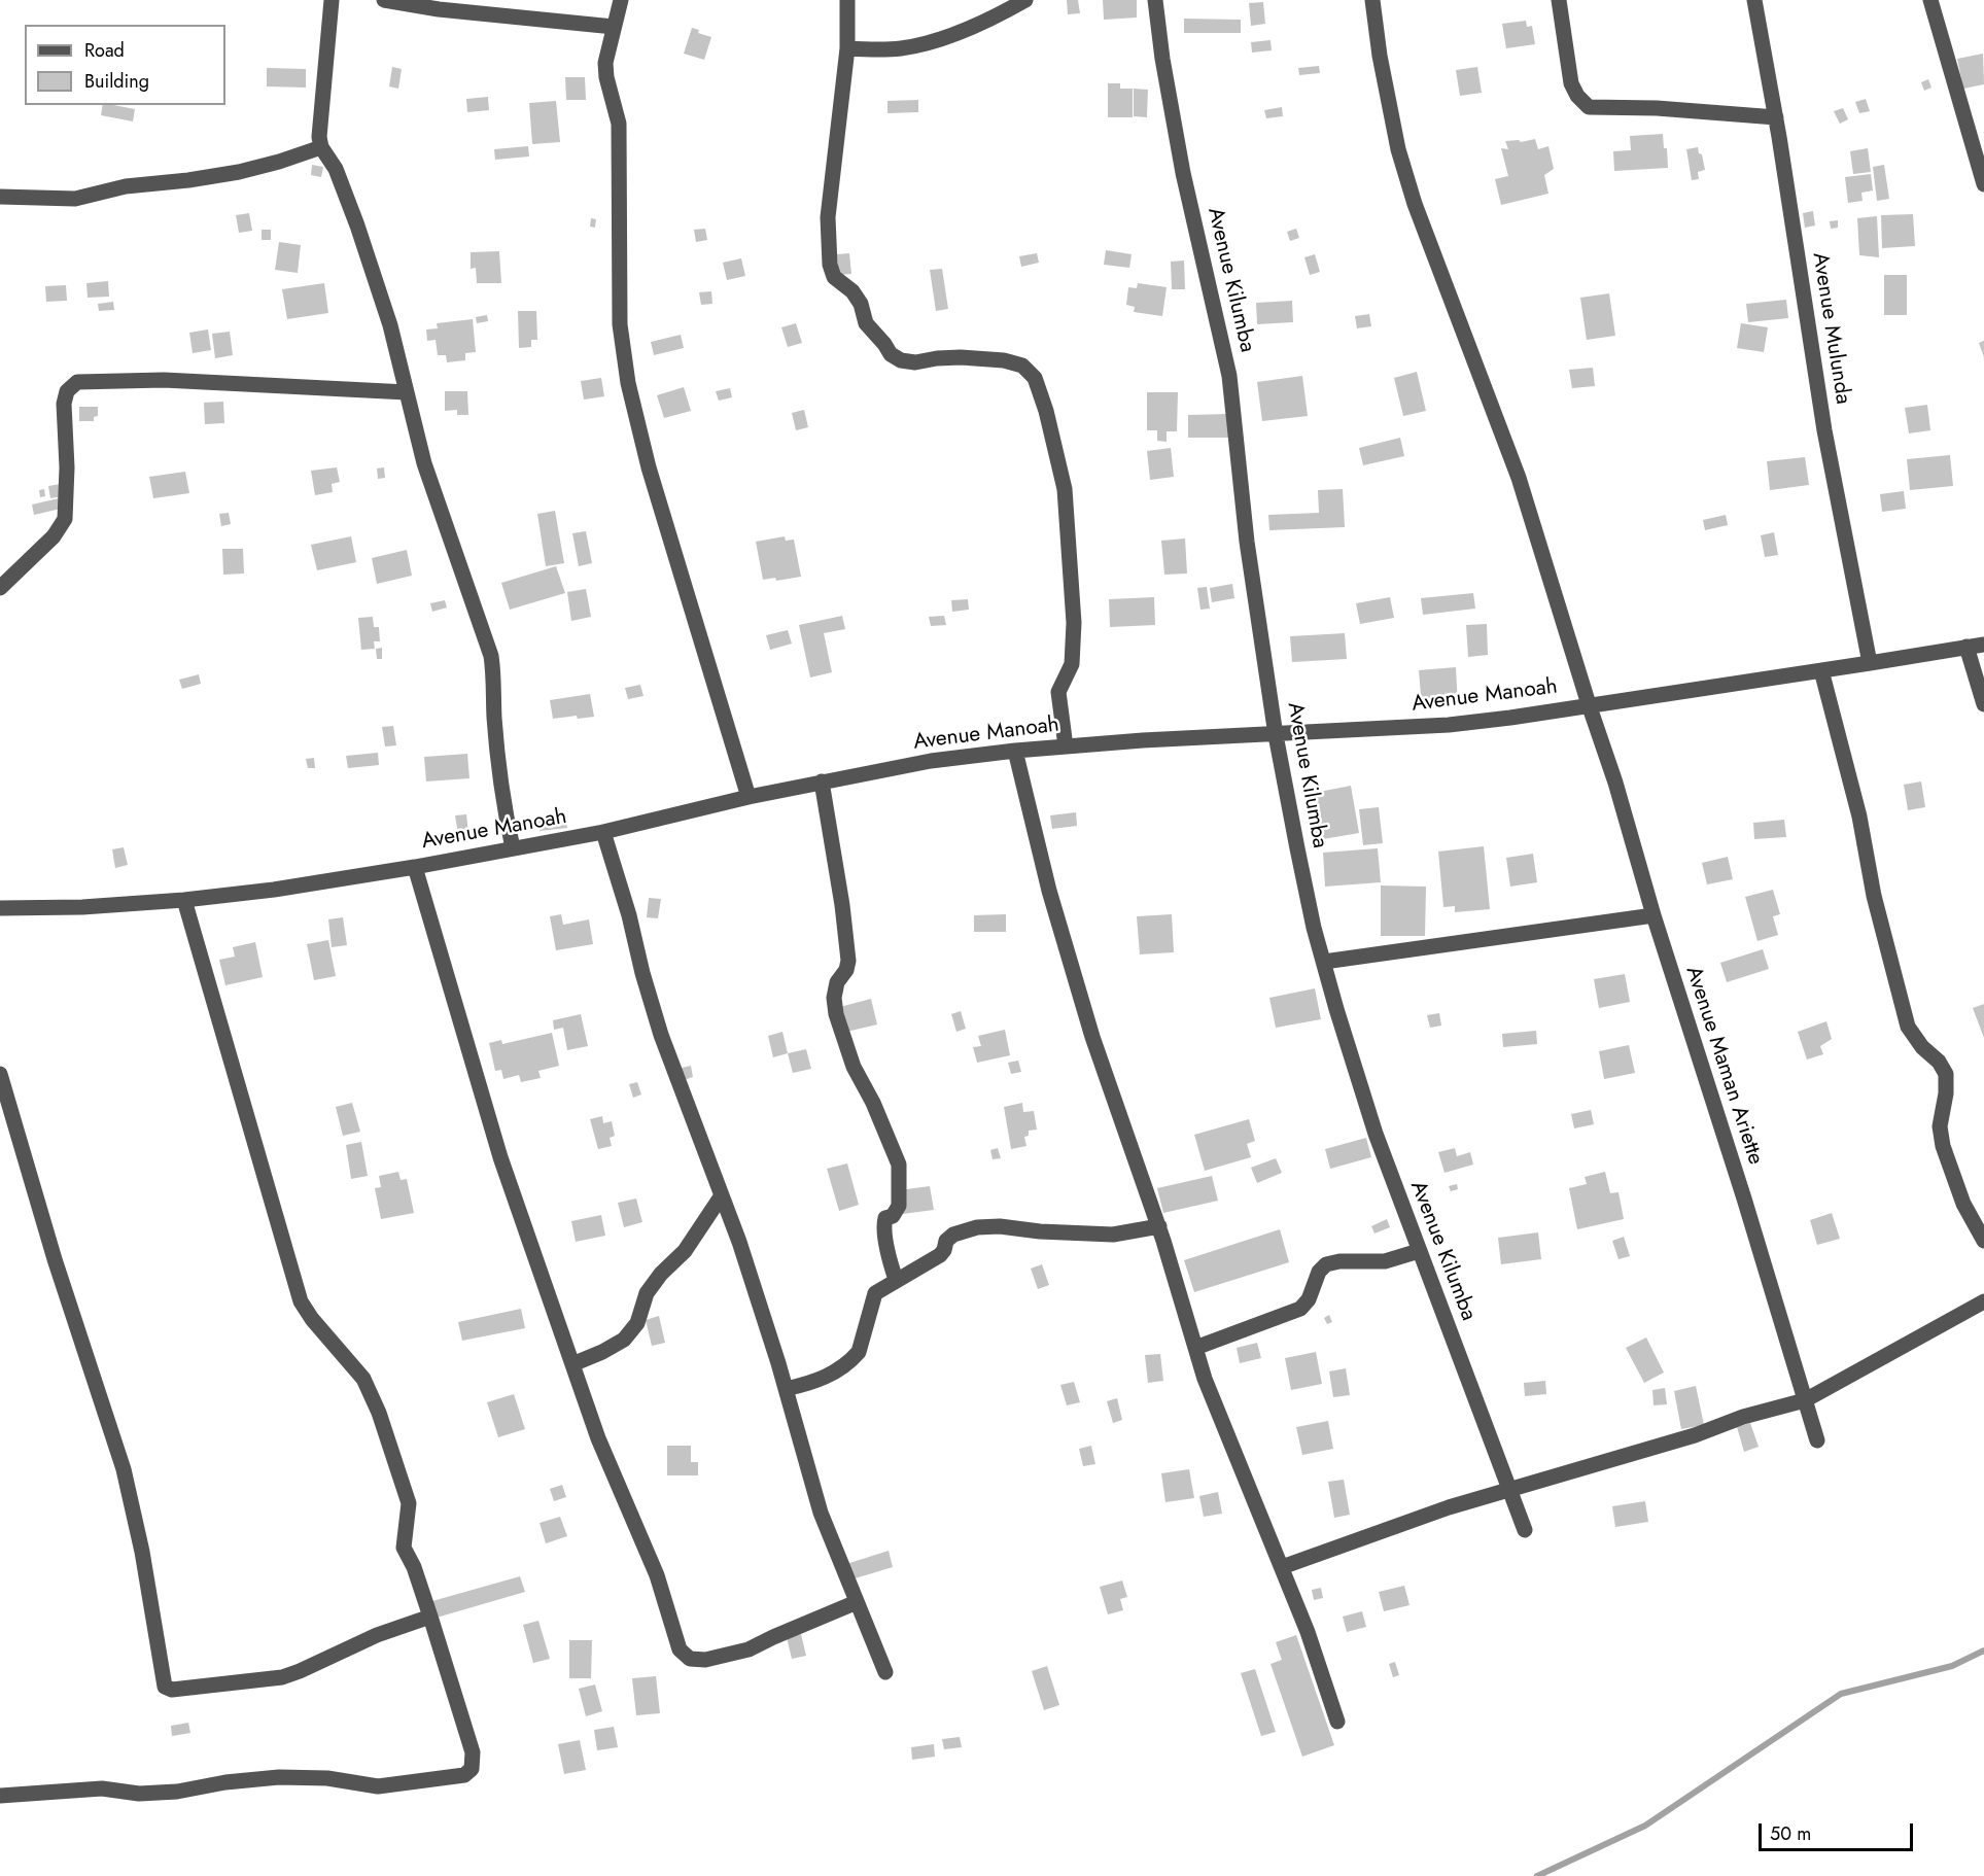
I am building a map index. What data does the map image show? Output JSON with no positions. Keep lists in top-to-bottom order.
{
  "streets": {
    "street": [
      "Avenue Kilumba",
      "Avenue Mulunda",
      "Avenue Manoah",
      "Avenue Maman Ariette"
    ]
  },
  "crossings": [
    ["Avenue Kilumba", "Avenue Manoah"],
    ["Avenue Mulunda", "Avenue Manoah"],
    ["Avenue Manoah", "Avenue Maman Ariette"]
  ],
  "legend": ["Road", "Building"],
  "scale_bar": "50 m"
}
